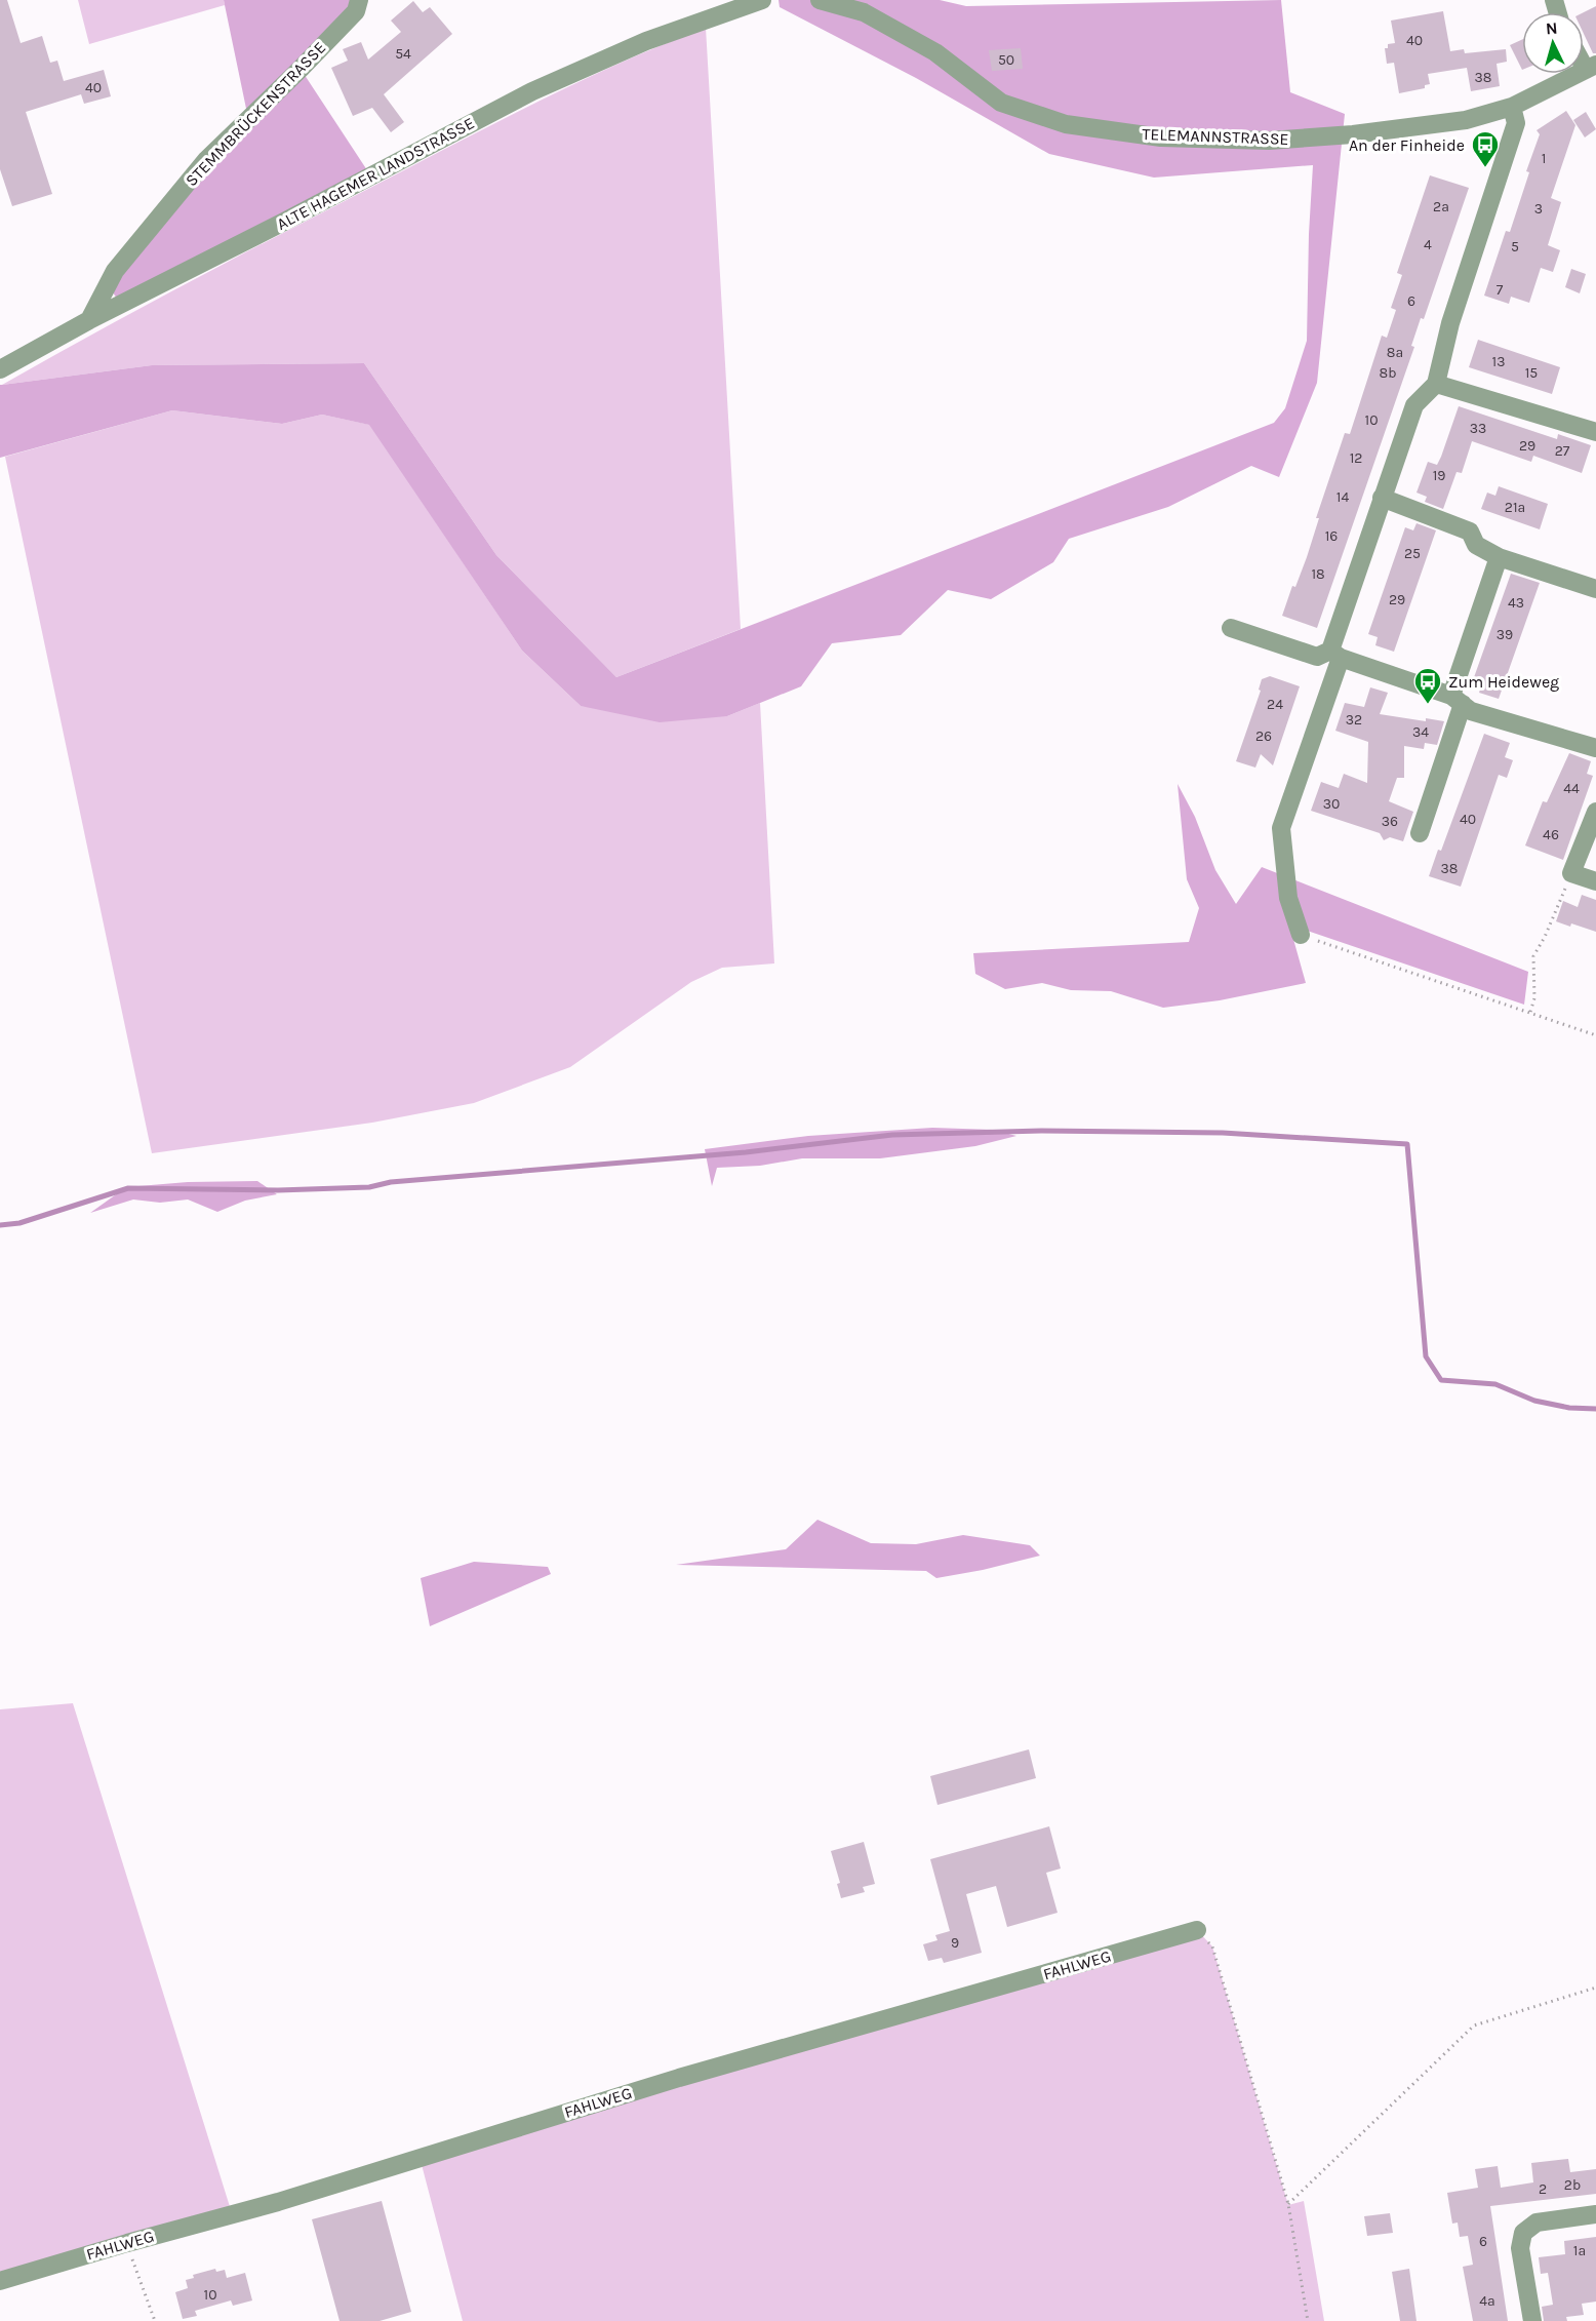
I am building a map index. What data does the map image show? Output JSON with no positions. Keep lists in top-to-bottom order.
{
  "streets": {
    "street": [
      "STEMMBRÜCKENSTRASSE",
      "TELEMANNSTRASSE",
      "ALTE HAGEMER LANDSTRASSE",
      "FAHLWEG"
    ]
  },
  "crossings": [
    ["STEMMBRÜCKENSTRASSE", "ALTE HAGEMER LANDSTRASSE"]
  ],
  "places": {
    "bus stop": ["An der Finheide", "Zum Heideweg"]
  },
  "house_numbers": [
    "40",
    "54",
    "50",
    "38",
    "40",
    "1",
    "2a",
    "3",
    "4",
    "5",
    "7",
    "6",
    "8a",
    "13",
    "8b",
    "15",
    "10",
    "33",
    "29",
    "27",
    "12",
    "19",
    "14",
    "21a",
    "16",
    "25",
    "18",
    "29",
    "43",
    "39",
    "24",
    "32",
    "34",
    "26",
    "44",
    "30",
    "40",
    "36",
    "46",
    "38",
    "9",
    "2b",
    "2",
    "6",
    "1a",
    "10",
    "4a"
  ],
  "north": "top"
}
